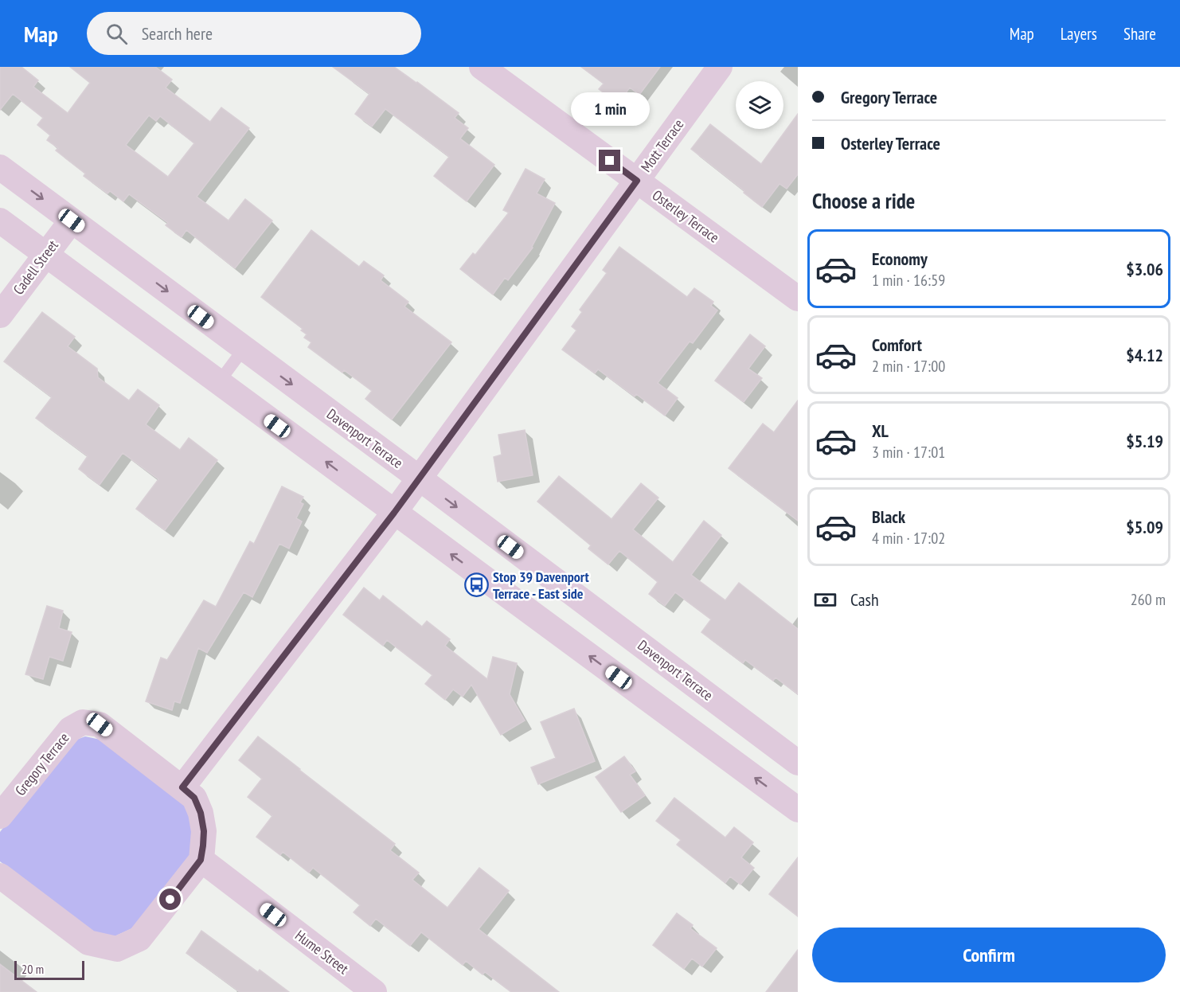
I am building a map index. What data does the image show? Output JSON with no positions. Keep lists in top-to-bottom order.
{
  "streets": {
    "street": [
      "Mott Terrace",
      "Osterley Terrace",
      "Cadell Street",
      "Davenport Terrace",
      "Gregory Terrace",
      "Hume Street"
    ]
  },
  "crossings": [
    ["Mott Terrace", "Osterley Terrace"],
    ["Mott Terrace", "Davenport Terrace"],
    ["Mott Terrace", "Gregory Terrace"],
    ["Cadell Street", "Davenport Terrace"],
    ["Gregory Terrace", "Hume Street"]
  ],
  "places": {
    "bus stop": ["Stop 39 Davenport Terrace - East side"]
  },
  "scale_bar": "20 m",
  "page": {
    "header": "Map",
    "search": "Search here",
    "nav": ["Map", "Layers", "Share"],
    "banner": ["Gregory Terrace", "Osterley Terrace"],
    "bubble": "1 min",
    "heading": "Choose a ride",
    "list": [
      {
        "name": "Economy",
        "note": "1 min · 16:59",
        "value": "$3.06"
      },
      {
        "name": "Comfort",
        "note": "2 min · 17:00",
        "value": "$4.12"
      },
      {
        "name": "XL",
        "note": "3 min · 17:01",
        "value": "$5.19"
      },
      {
        "name": "Black",
        "note": "4 min · 17:02",
        "value": "$5.09"
      }
    ],
    "pay": ["Cash", "260 m"],
    "buttons": "Confirm",
    "scale": "20 m"
  }
}
